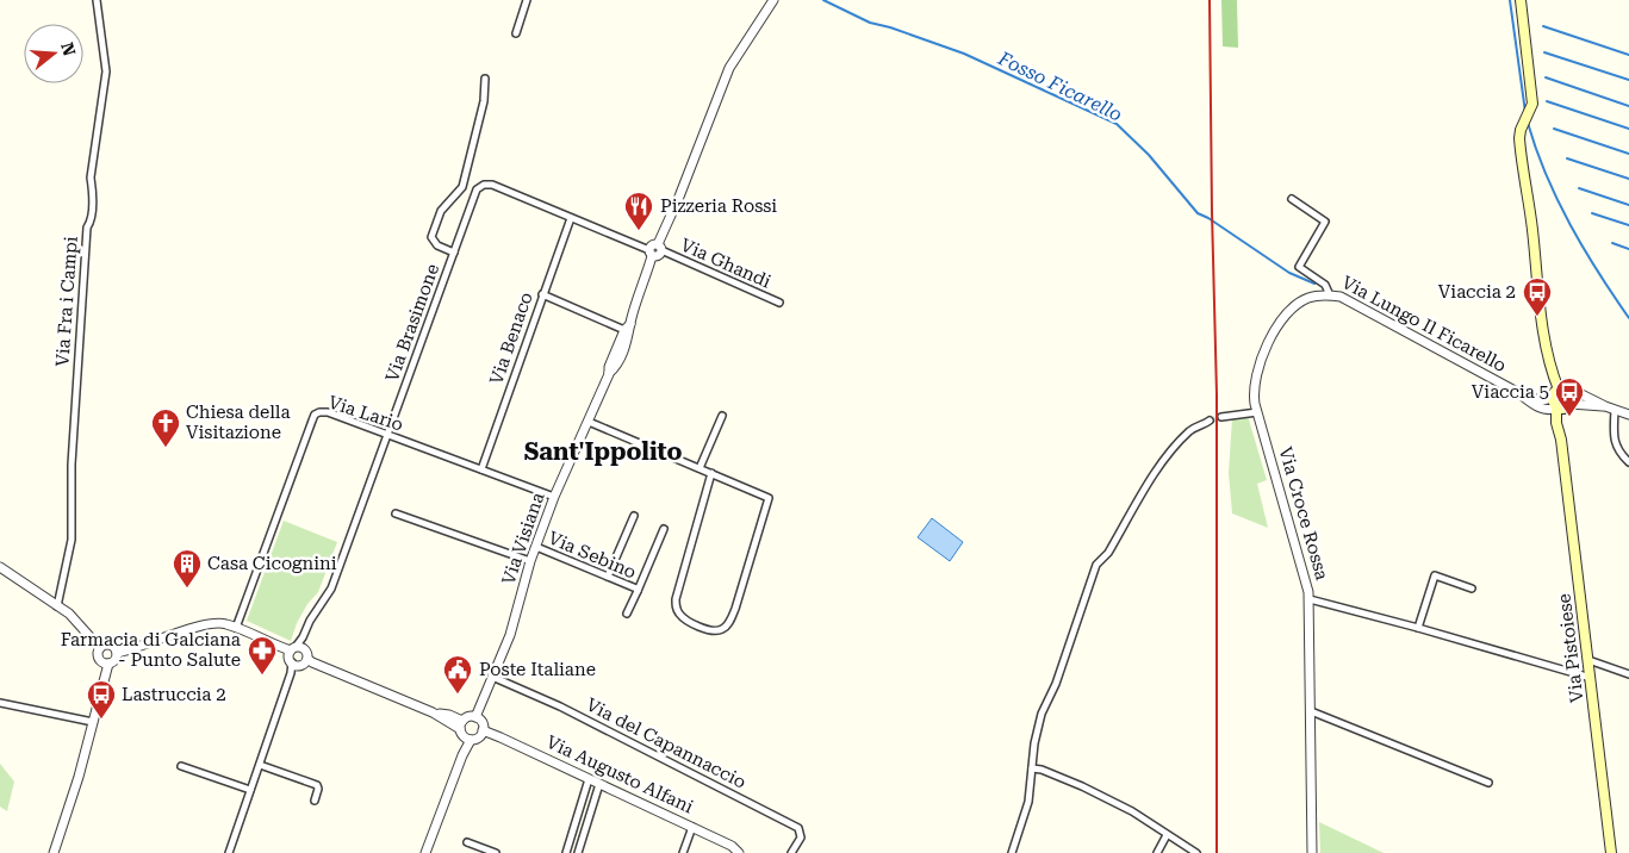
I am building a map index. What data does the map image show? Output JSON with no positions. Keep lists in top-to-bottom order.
{
  "streets": {
    "main road": ["Via Pistoiese"],
    "street": [
      "Via Ghandi",
      "Via Fra i Campi",
      "Via Brasimone",
      "Via Lungo Il Ficarello",
      "Via Benaco",
      "Via Lario",
      "Via Croce Rossa",
      "Via Visiana",
      "Via Sebino",
      "Via del Capannaccio",
      "Via Augusto Alfani"
    ]
  },
  "crossings": [
    ["Via Brasimone", "Via Benaco"],
    ["Via Brasimone", "Via Lario"],
    ["Via Brasimone", "Via Visiana"],
    ["Via Lungo Il Ficarello", "Via Croce Rossa"],
    ["Via Lungo Il Ficarello", "Via Pistoiese"],
    ["Via Benaco", "Via Lario"],
    ["Via Lario", "Via Visiana"],
    ["Via Visiana", "Via Sebino"],
    ["Via Visiana", "Via del Capannaccio"],
    ["Via Visiana", "Via Augusto Alfani"]
  ],
  "districts": ["Sant'Ippolito"],
  "water": ["Fosso Ficarello"],
  "places": {
    "restaurant": ["Pizzeria Rossi"],
    "bus stop": ["Viaccia 2", "Viaccia 5", "Lastruccia 2"],
    "church": ["Chiesa della Visitazione"],
    "building": ["Casa Cicognini"],
    "pharmacy": ["Farmacia di Galciana - Punto Salute"],
    "public building": ["Poste Italiane"]
  },
  "north": "right"
}
